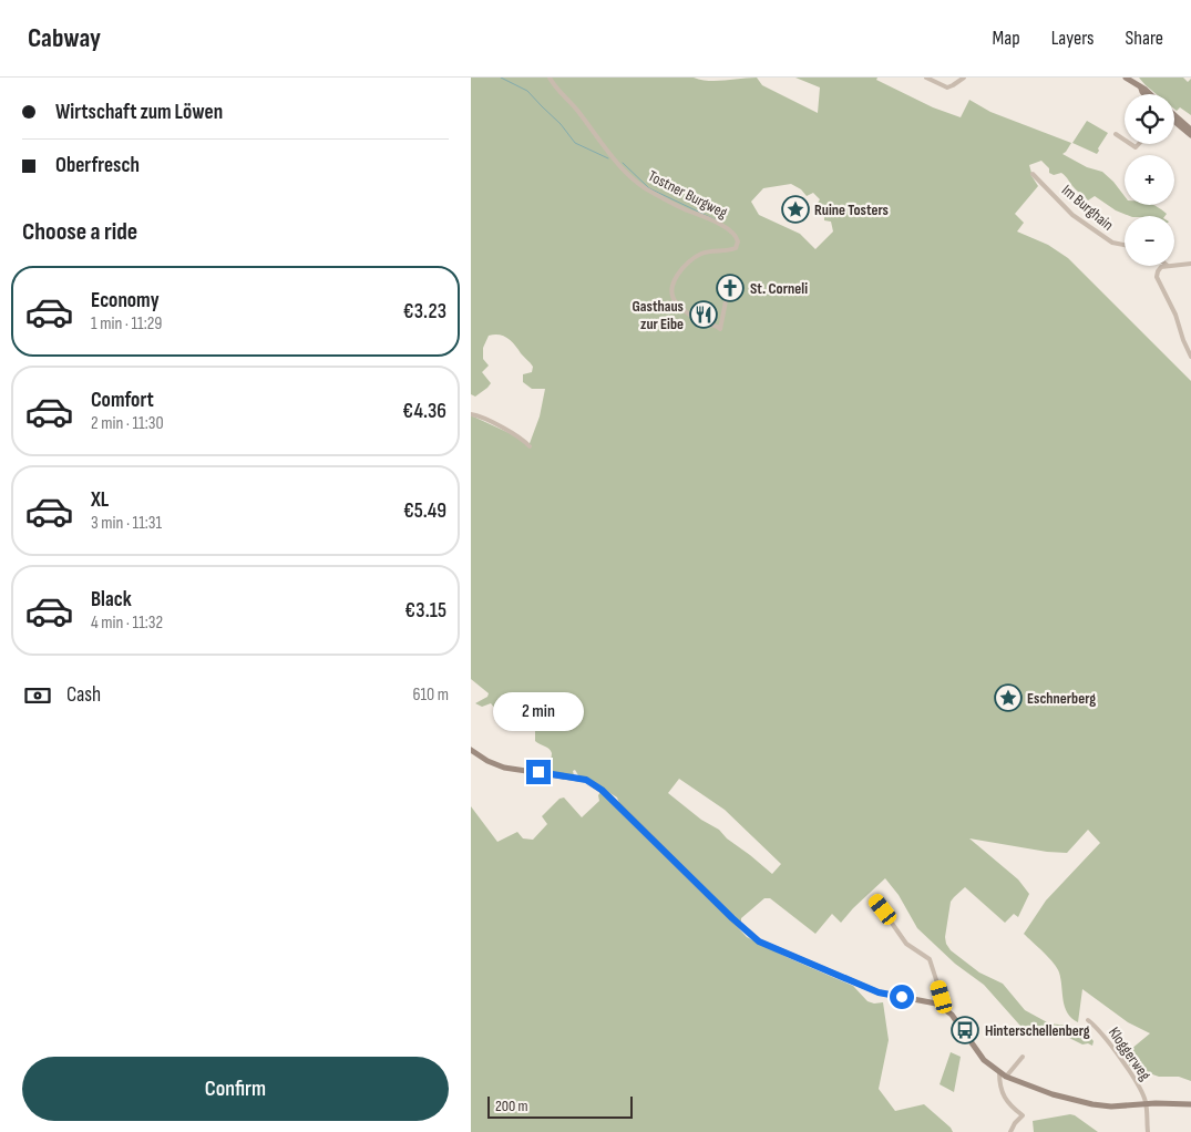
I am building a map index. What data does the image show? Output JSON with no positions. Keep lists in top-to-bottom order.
{
  "streets": {
    "street": ["Tostner Burgweg", "Im Burghain", "Kloggerweg"]
  },
  "places": {
    "place": ["Ruine Tosters", "Eschnerberg"],
    "church": ["St. Corneli"],
    "restaurant": ["Gasthaus zur Eibe"],
    "bus stop": ["Hinterschellenberg"]
  },
  "scale_bar": "200 m",
  "page": {
    "header": "Cabway",
    "nav": ["Map", "Layers", "Share"],
    "banner": ["Wirtschaft zum Löwen", "Oberfresch"],
    "map_buttons": ["+", "−"],
    "heading": "Choose a ride",
    "list": [
      {
        "name": "Economy",
        "note": "1 min · 11:29",
        "value": "€3.23"
      },
      {
        "name": "Comfort",
        "note": "2 min · 11:30",
        "value": "€4.36"
      },
      {
        "name": "XL",
        "note": "3 min · 11:31",
        "value": "€5.49"
      },
      {
        "name": "Black",
        "note": "4 min · 11:32",
        "value": "€3.15"
      }
    ],
    "pay": ["Cash", "610 m"],
    "bubble": "2 min",
    "buttons": "Confirm",
    "scale": "200 m"
  }
}
